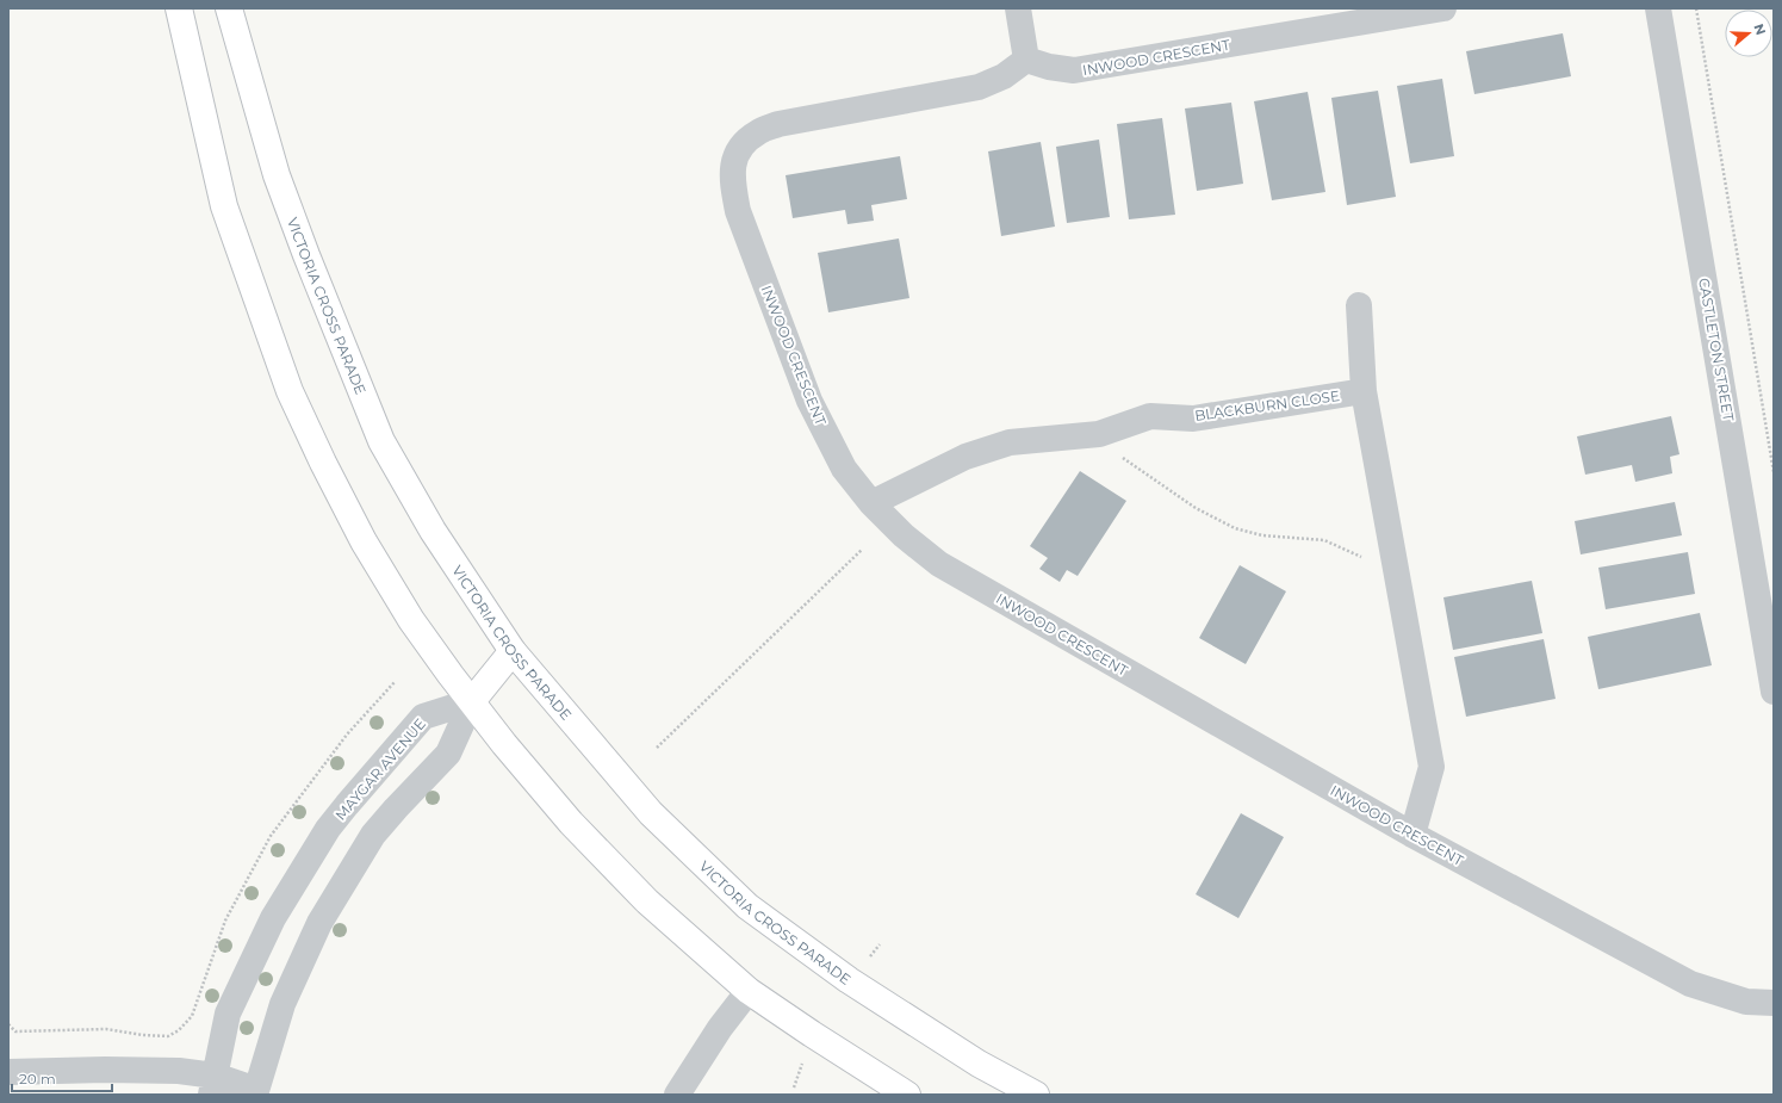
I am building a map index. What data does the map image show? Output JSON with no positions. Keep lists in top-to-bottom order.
{
  "streets": {
    "main road": ["VICTORIA CROSS PARADE"],
    "street": [
      "INWOOD CRESCENT",
      "CASTLETON STREET",
      "BLACKBURN CLOSE",
      "MAYGAR AVENUE"
    ]
  },
  "crossings": [
    ["INWOOD CRESCENT", "BLACKBURN CLOSE"]
  ],
  "scale_bar": "20 m",
  "north": "right"
}
